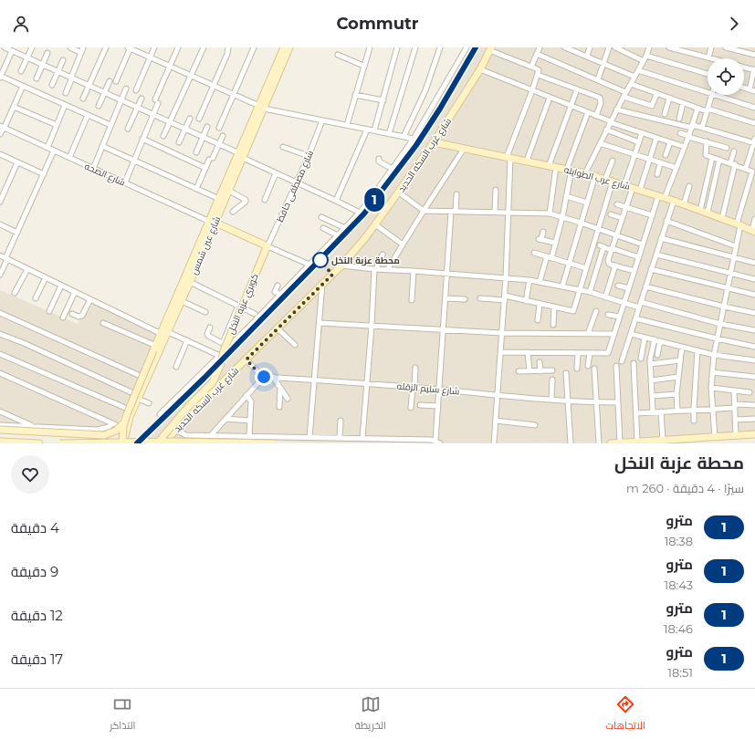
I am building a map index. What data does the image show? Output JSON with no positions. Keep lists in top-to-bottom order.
{
  "streets": {
    "main road": [
      "شارع غرب السكه الحديد",
      "شارع الصحه",
      "شارع عرب الطوايله",
      "شارع عين شمس",
      "كوبري عزبه النخل"
    ],
    "street": ["شارع مصطفى حافظ", "شارع سليم الزقله"]
  },
  "crossings": [
    ["شارع غرب السكه الحديد", "شارع عرب الطوايله"],
    ["شارع الصحه", "شارع مصطفى حافظ"],
    ["شارع الصحه", "شارع عين شمس"],
    ["شارع الصحه", "كوبري عزبه النخل"],
    ["شارع مصطفى حافظ", "كوبري عزبه النخل"]
  ],
  "places": ["محطة عزبة النخل"],
  "lines": ["metro line 1"],
  "page": {
    "header": "Commutr",
    "on_map": "1",
    "heading": ["محطة عزبة النخل", "سيرًا · 4 دقيقة · 260 m"],
    "list": [
      {
        "mark": "1",
        "name": "مترو",
        "note": "18:38",
        "value": "4 دقيقة"
      },
      {
        "mark": "1",
        "name": "مترو",
        "note": "18:43",
        "value": "9 دقيقة"
      },
      {
        "mark": "1",
        "name": "مترو",
        "note": "18:46",
        "value": "12 دقيقة"
      },
      {
        "mark": "1",
        "name": "مترو",
        "note": "18:51",
        "value": "17 دقيقة"
      }
    ],
    "tabs": ["الاتجاهات", "الخريطة", "التذاكر"]
  }
}
